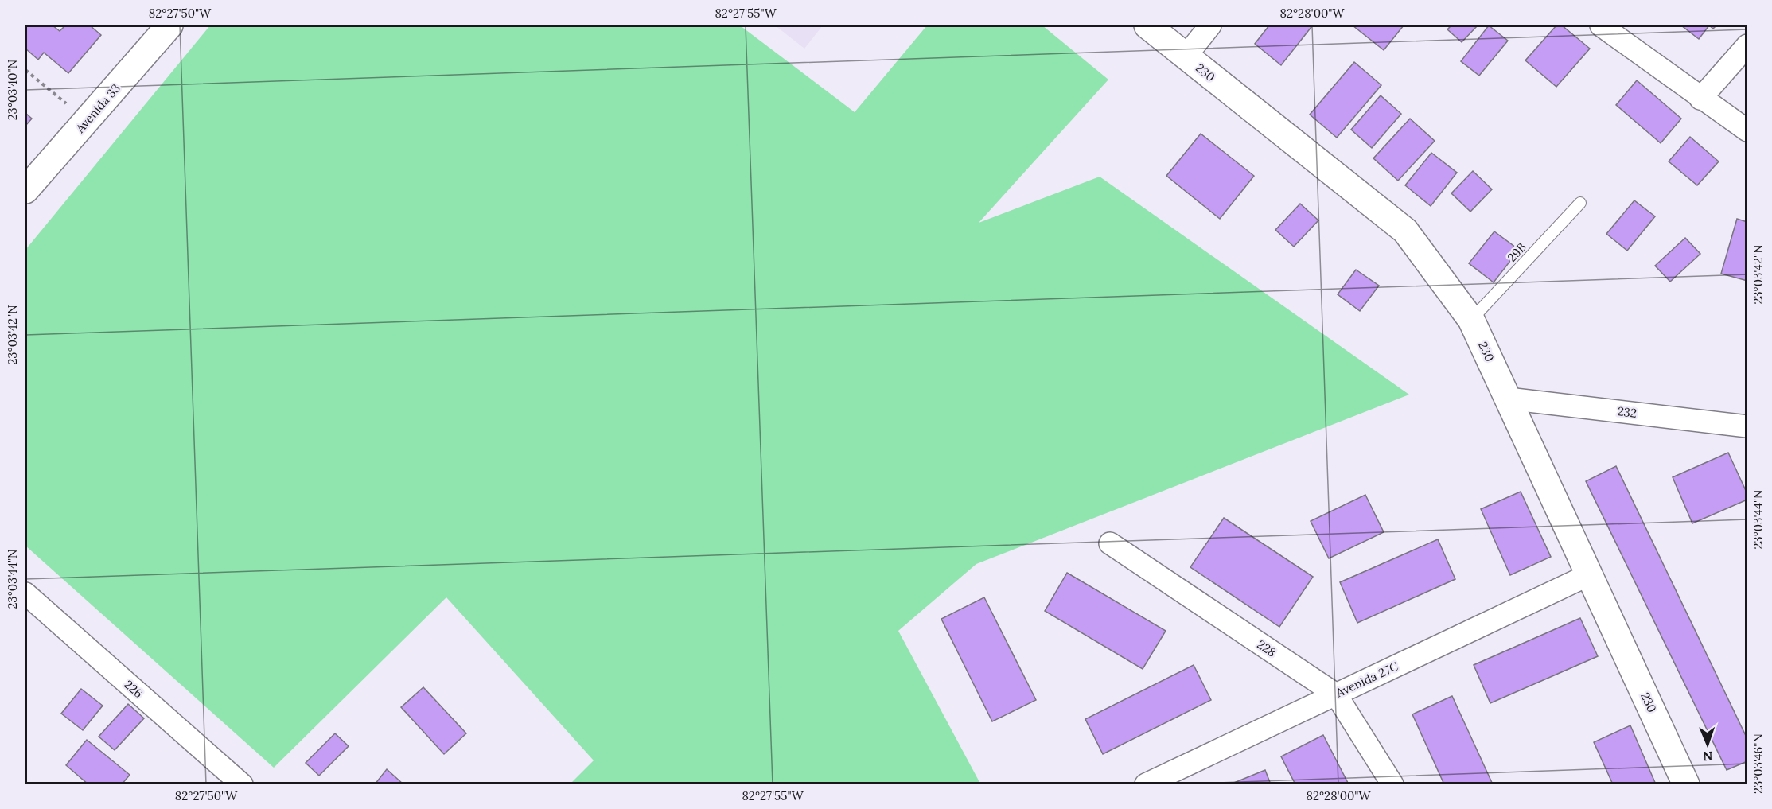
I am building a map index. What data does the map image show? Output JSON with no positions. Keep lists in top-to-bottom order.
{
  "streets": {
    "street": [
      "230",
      "Avenida 33",
      "232",
      "228",
      "Avenida 27C",
      "226"
    ],
    "lane": ["29B"]
  },
  "crossings": [
    ["230", "29B"],
    ["230", "232"],
    ["230", "Avenida 27C"],
    ["228", "Avenida 27C"]
  ],
  "north": "bottom",
  "coordinates": [
    "82°27'50\"W",
    "82°27'55\"W",
    "82°28'00\"W",
    "23°03'40\"N",
    "23°03'42\"N",
    "23°03'44\"N",
    "23°03'46\"N"
  ]
}
